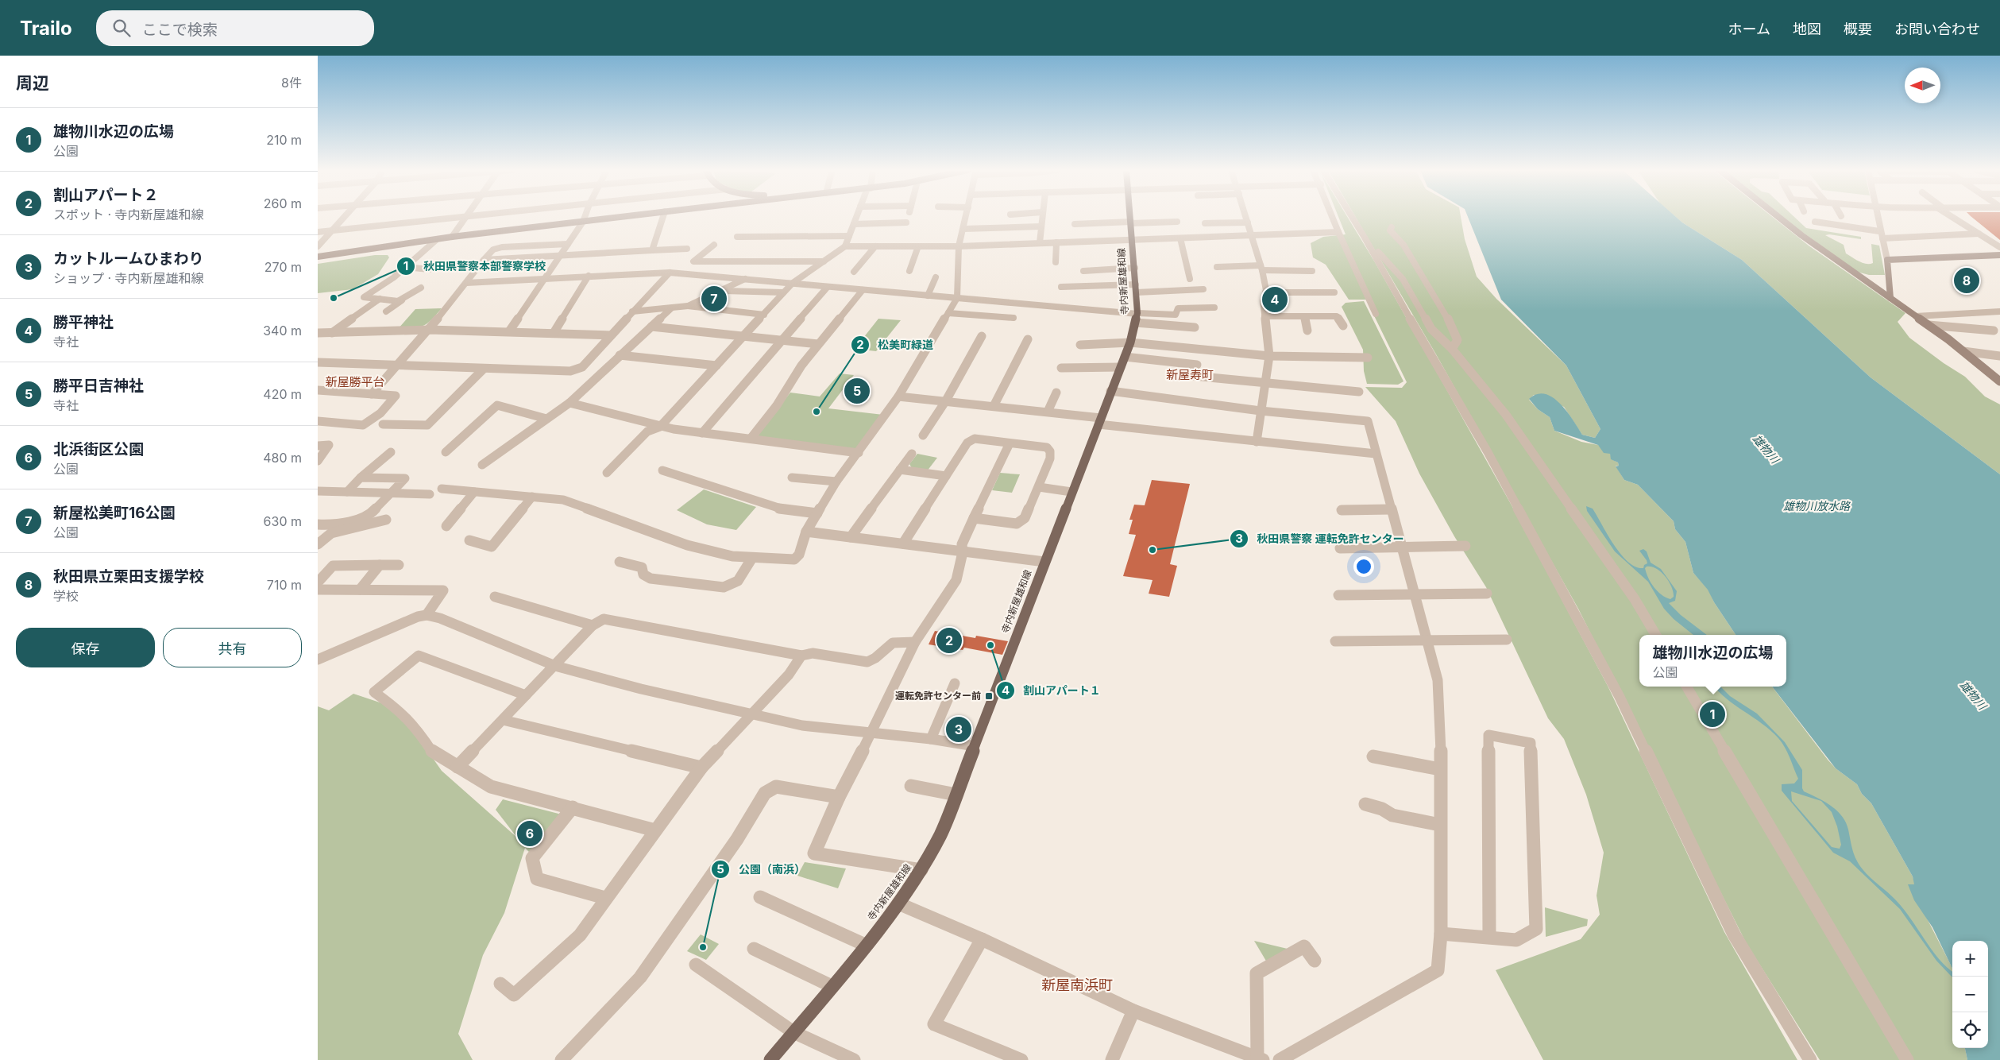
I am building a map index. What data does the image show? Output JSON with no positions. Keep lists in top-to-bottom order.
{
  "streets": {
    "main road": ["寺内新屋雄和線"]
  },
  "districts": ["新屋寿町", "新屋勝平台", "新屋南浜町"],
  "water": ["雄物川", "雄物川放水路"],
  "places": {
    "other": [
      "秋田県警察本部警察学校",
      "松美町緑道",
      "秋田県警察 運転免許センター",
      "割山アパート１",
      "公園（南浜）"
    ],
    "transit": ["運転免許センター前"]
  },
  "north": "left",
  "page": {
    "header": "Trailo",
    "search": "ここで検索",
    "nav": [
      "ホーム",
      "地図",
      "概要",
      "お問い合わせ"
    ],
    "heading": ["周辺", "8件"],
    "list": [
      {
        "mark": "1",
        "name": "雄物川水辺の広場",
        "note": "公園",
        "value": "210 m"
      },
      {
        "mark": "2",
        "name": "割山アパート２",
        "note": "スポット · 寺内新屋雄和線",
        "value": "260 m"
      },
      {
        "mark": "3",
        "name": "カットルームひまわり",
        "note": "ショップ · 寺内新屋雄和線",
        "value": "270 m"
      },
      {
        "mark": "4",
        "name": "勝平神社",
        "note": "寺社",
        "value": "340 m"
      },
      {
        "mark": "5",
        "name": "勝平日吉神社",
        "note": "寺社",
        "value": "420 m"
      },
      {
        "mark": "6",
        "name": "北浜街区公園",
        "note": "公園",
        "value": "480 m"
      },
      {
        "mark": "7",
        "name": "新屋松美町16公園",
        "note": "公園",
        "value": "630 m"
      },
      {
        "mark": "8",
        "name": "秋田県立栗田支援学校",
        "note": "学校",
        "value": "710 m"
      }
    ],
    "pins": [
      "8",
      "7",
      "4",
      "5",
      "2",
      "1",
      "3",
      "6"
    ],
    "buttons": ["保存", "共有"],
    "popup": ["雄物川水辺の広場", "公園"],
    "map_buttons": ["+", "−"]
  }
}
